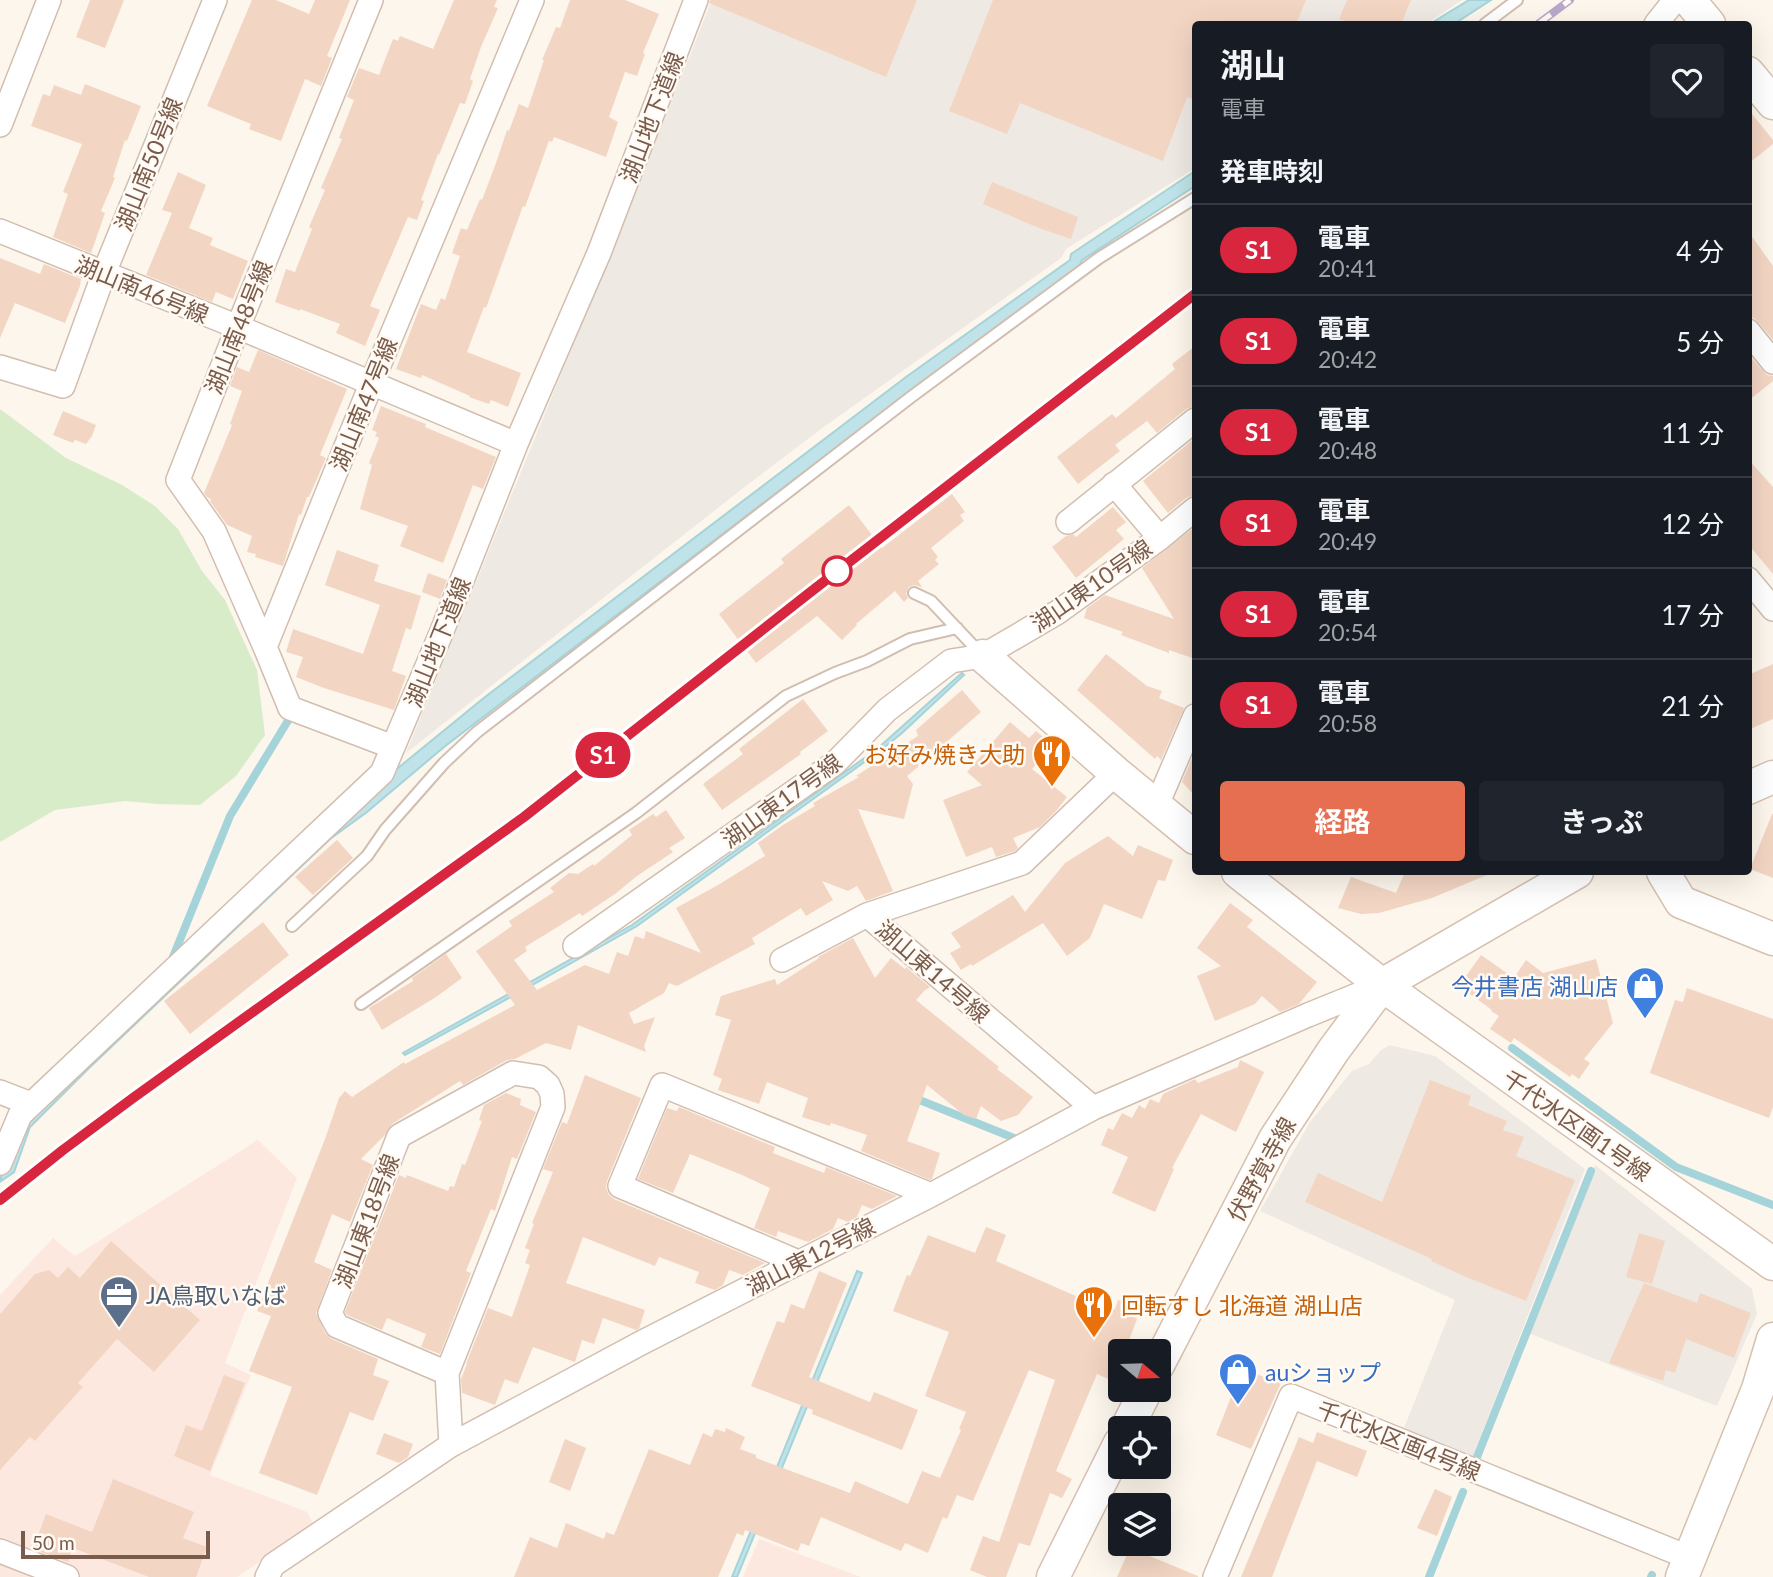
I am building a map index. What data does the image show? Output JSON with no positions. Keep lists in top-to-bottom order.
{
  "streets": {
    "main road": ["千代水区画1号線", "伏野覚寺線"],
    "street": [
      "湖山地下道線",
      "湖山南50号線",
      "湖山南46号線",
      "湖山南48号線",
      "湖山南47号線",
      "湖山東10号線",
      "湖山東17号線",
      "湖山東14号線",
      "湖山東18号線",
      "湖山東12号線",
      "千代水区画4号線"
    ]
  },
  "crossings": [
    ["湖山地下道線", "湖山南46号線"],
    ["湖山南50号線", "湖山南46号線"],
    ["湖山南46号線", "湖山南48号線"],
    ["湖山南46号線", "湖山南47号線"],
    ["湖山南48号線", "湖山南47号線"],
    ["湖山東10号線", "湖山東17号線"],
    ["湖山東14号線", "湖山東12号線"],
    ["千代水区画1号線", "伏野覚寺線"],
    ["千代水区画1号線", "湖山東12号線"],
    ["伏野覚寺線", "湖山東12号線"],
    ["湖山東18号線", "湖山東12号線"]
  ],
  "places": {
    "restaurant": ["お好み焼き大助", "回転すし 北海道 湖山店"],
    "shop": ["今井書店 湖山店", "auショップ"],
    "office": ["JA鳥取いなば"]
  },
  "scale_bar": "50 m",
  "north": "right",
  "page": {
    "on_map": "S1",
    "heading": [
      ["湖山", "電車"],
      "発車時刻"
    ],
    "list": [
      {
        "mark": "S1",
        "name": "電車",
        "note": "20:41",
        "value": "4 分"
      },
      {
        "mark": "S1",
        "name": "電車",
        "note": "20:42",
        "value": "5 分"
      },
      {
        "mark": "S1",
        "name": "電車",
        "note": "20:48",
        "value": "11 分"
      },
      {
        "mark": "S1",
        "name": "電車",
        "note": "20:49",
        "value": "12 分"
      },
      {
        "mark": "S1",
        "name": "電車",
        "note": "20:54",
        "value": "17 分"
      },
      {
        "mark": "S1",
        "name": "電車",
        "note": "20:58",
        "value": "21 分"
      }
    ],
    "buttons": ["経路", "きっぷ"],
    "scale": "50 m"
  }
}
